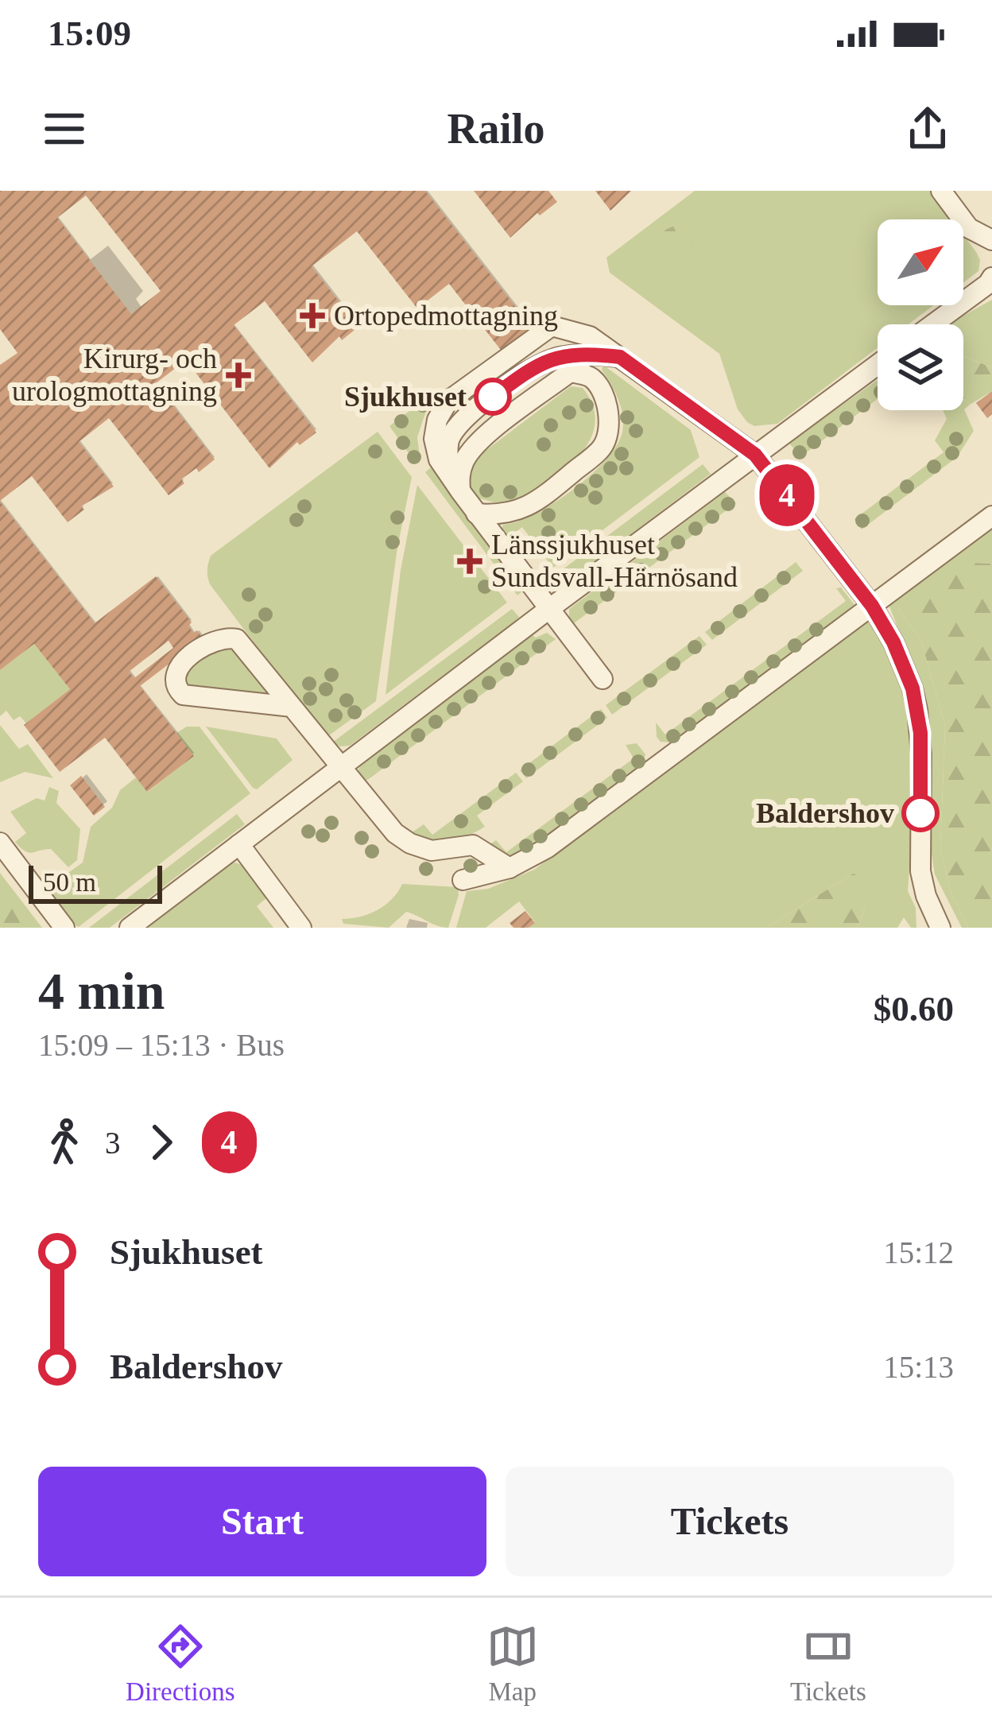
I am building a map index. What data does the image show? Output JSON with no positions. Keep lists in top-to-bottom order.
{
  "places": {
    "health": ["Ortopedmottagning", "Kirurg- och urologmottagning", "Länssjukhuset Sundsvall-Härnösand"],
    "other": ["Sjukhuset", "Baldershov"]
  },
  "lines": ["bus line 4"],
  "scale_bar": "50 m",
  "north": "top right",
  "page": {
    "status": "15:09",
    "header": "Railo",
    "on_map": "4",
    "scale": "50 m",
    "heading": ["4 min", "15:09 – 15:13 · Bus", "$0.60"],
    "legs": ["3", "4"],
    "list": [
      {
        "name": "Sjukhuset",
        "value": "15:12"
      },
      {
        "name": "Baldershov",
        "value": "15:13"
      }
    ],
    "buttons": ["Start", "Tickets"],
    "tabs": ["Directions", "Map", "Tickets"]
  }
}
